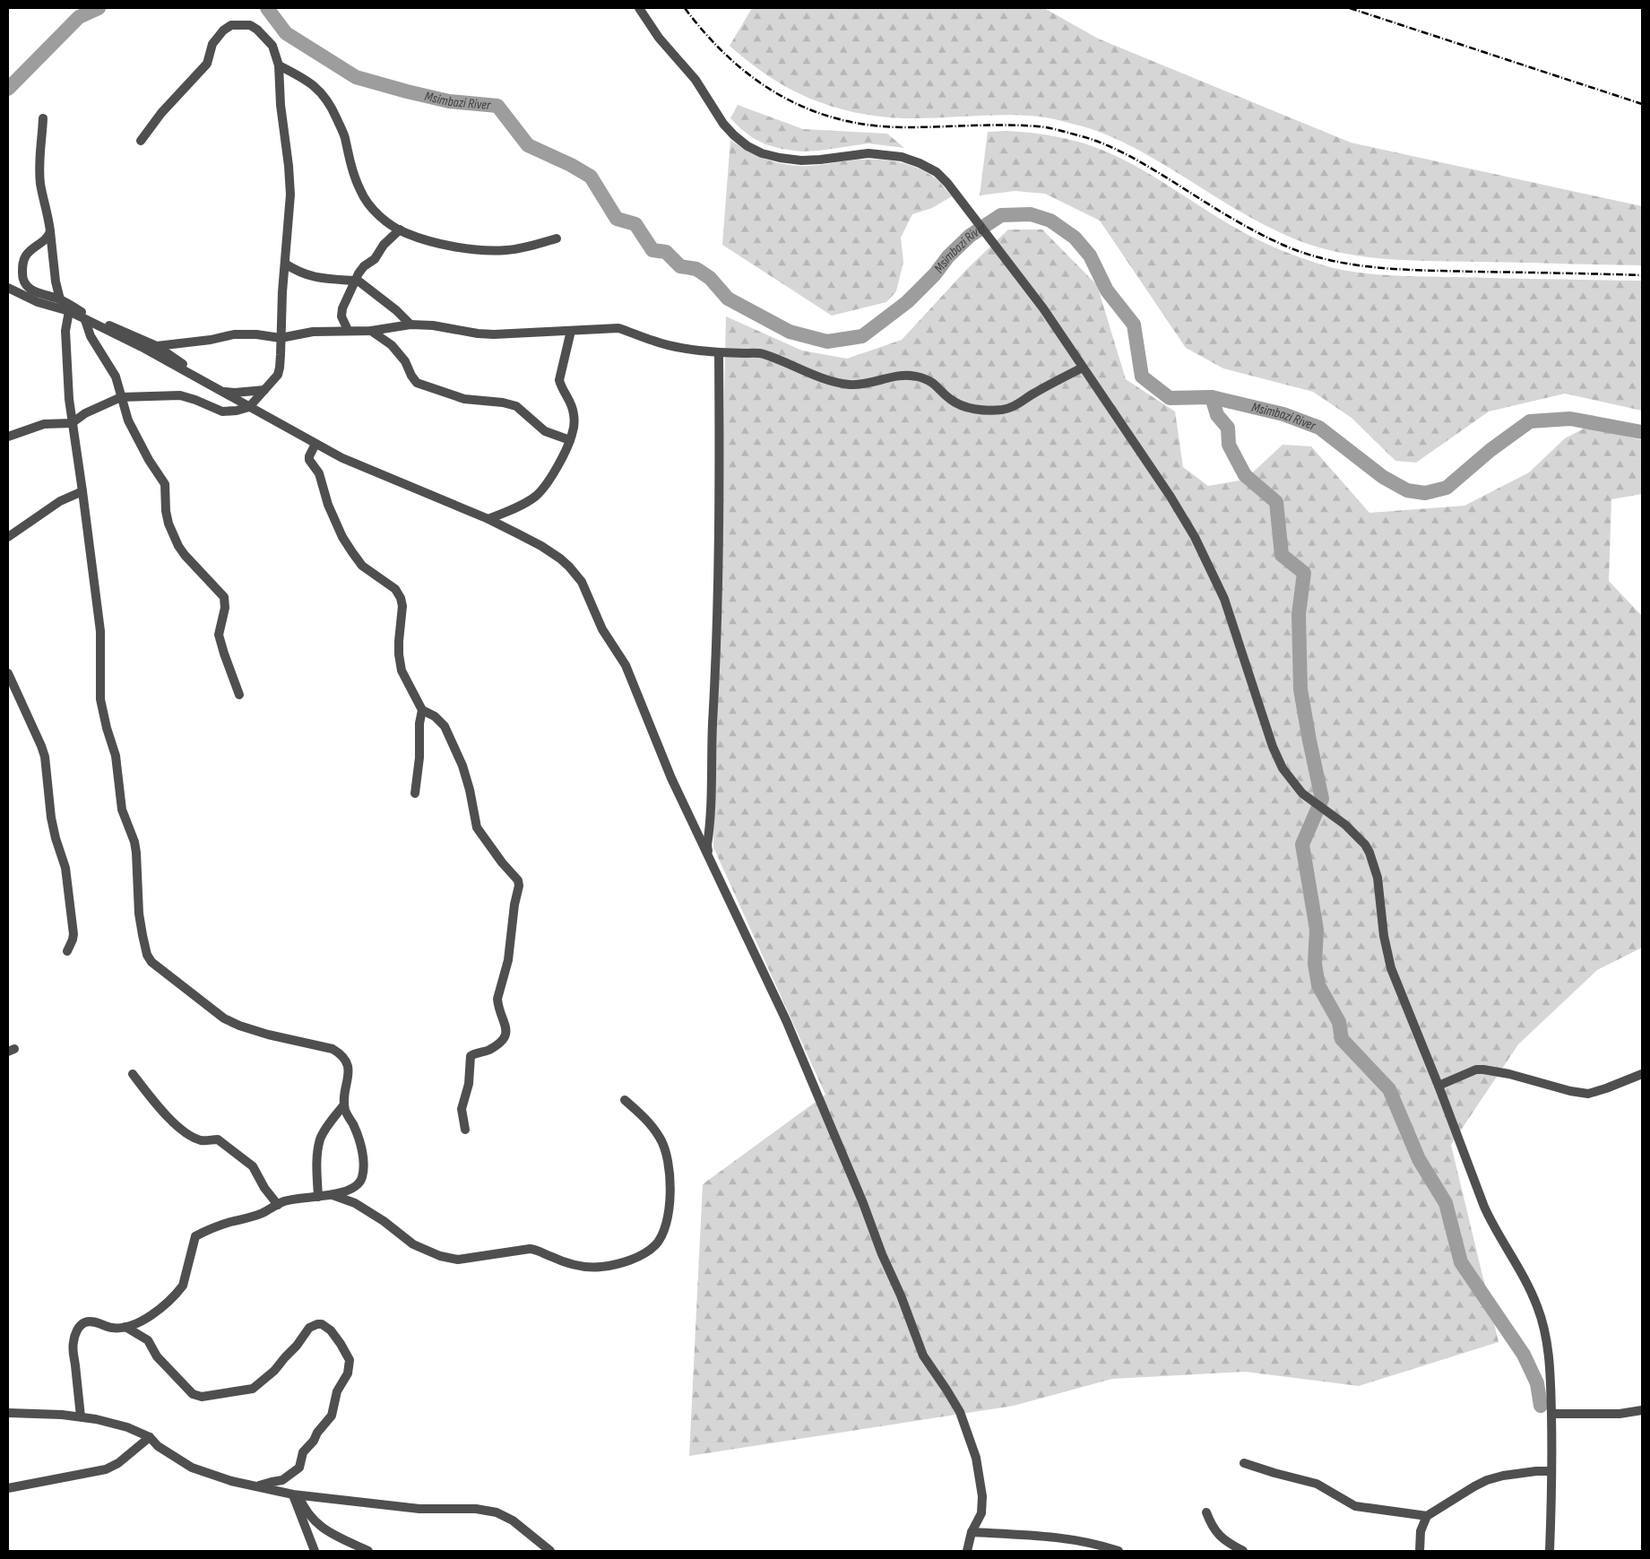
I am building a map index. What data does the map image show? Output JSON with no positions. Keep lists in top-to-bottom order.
{
  "water": ["Msimbazi River"]
}
